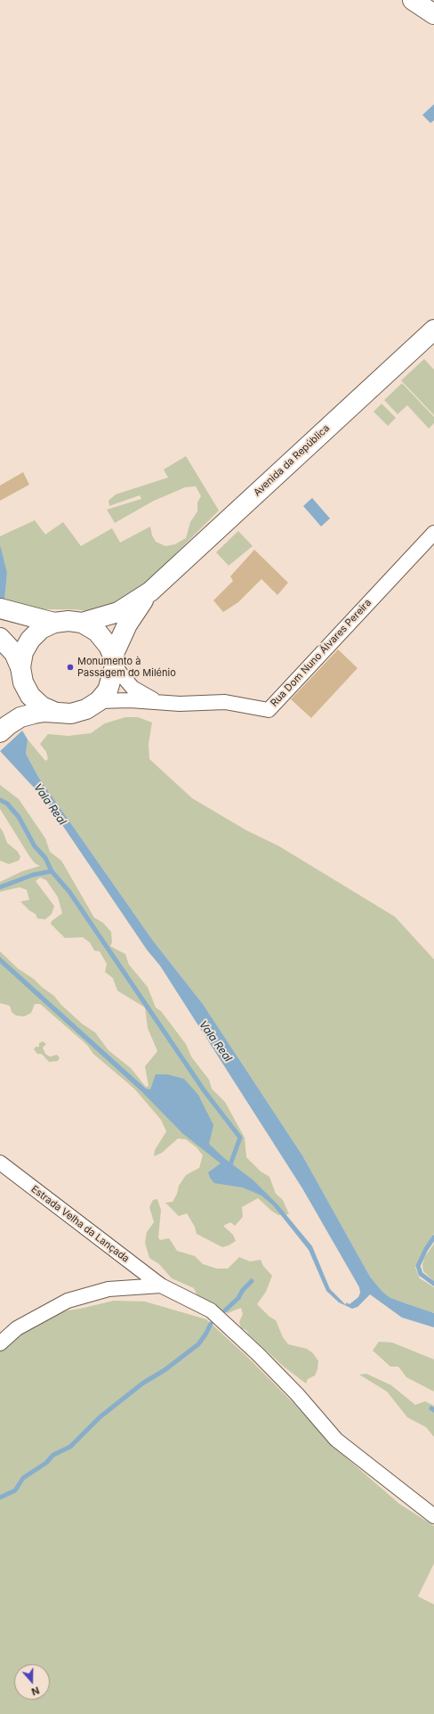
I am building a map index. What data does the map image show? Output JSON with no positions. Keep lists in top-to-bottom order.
{
  "streets": {
    "main road": ["Avenida da República"],
    "street": ["Rua Dom Nuno Álvares Pereira", "Estrada Velha da Lançada"]
  },
  "crossings": [
    ["Avenida da República", "Rua Dom Nuno Álvares Pereira"]
  ],
  "water": ["Vala Real"],
  "places": ["Monumento à Passagem do Milénio"],
  "north": "bottom"
}
